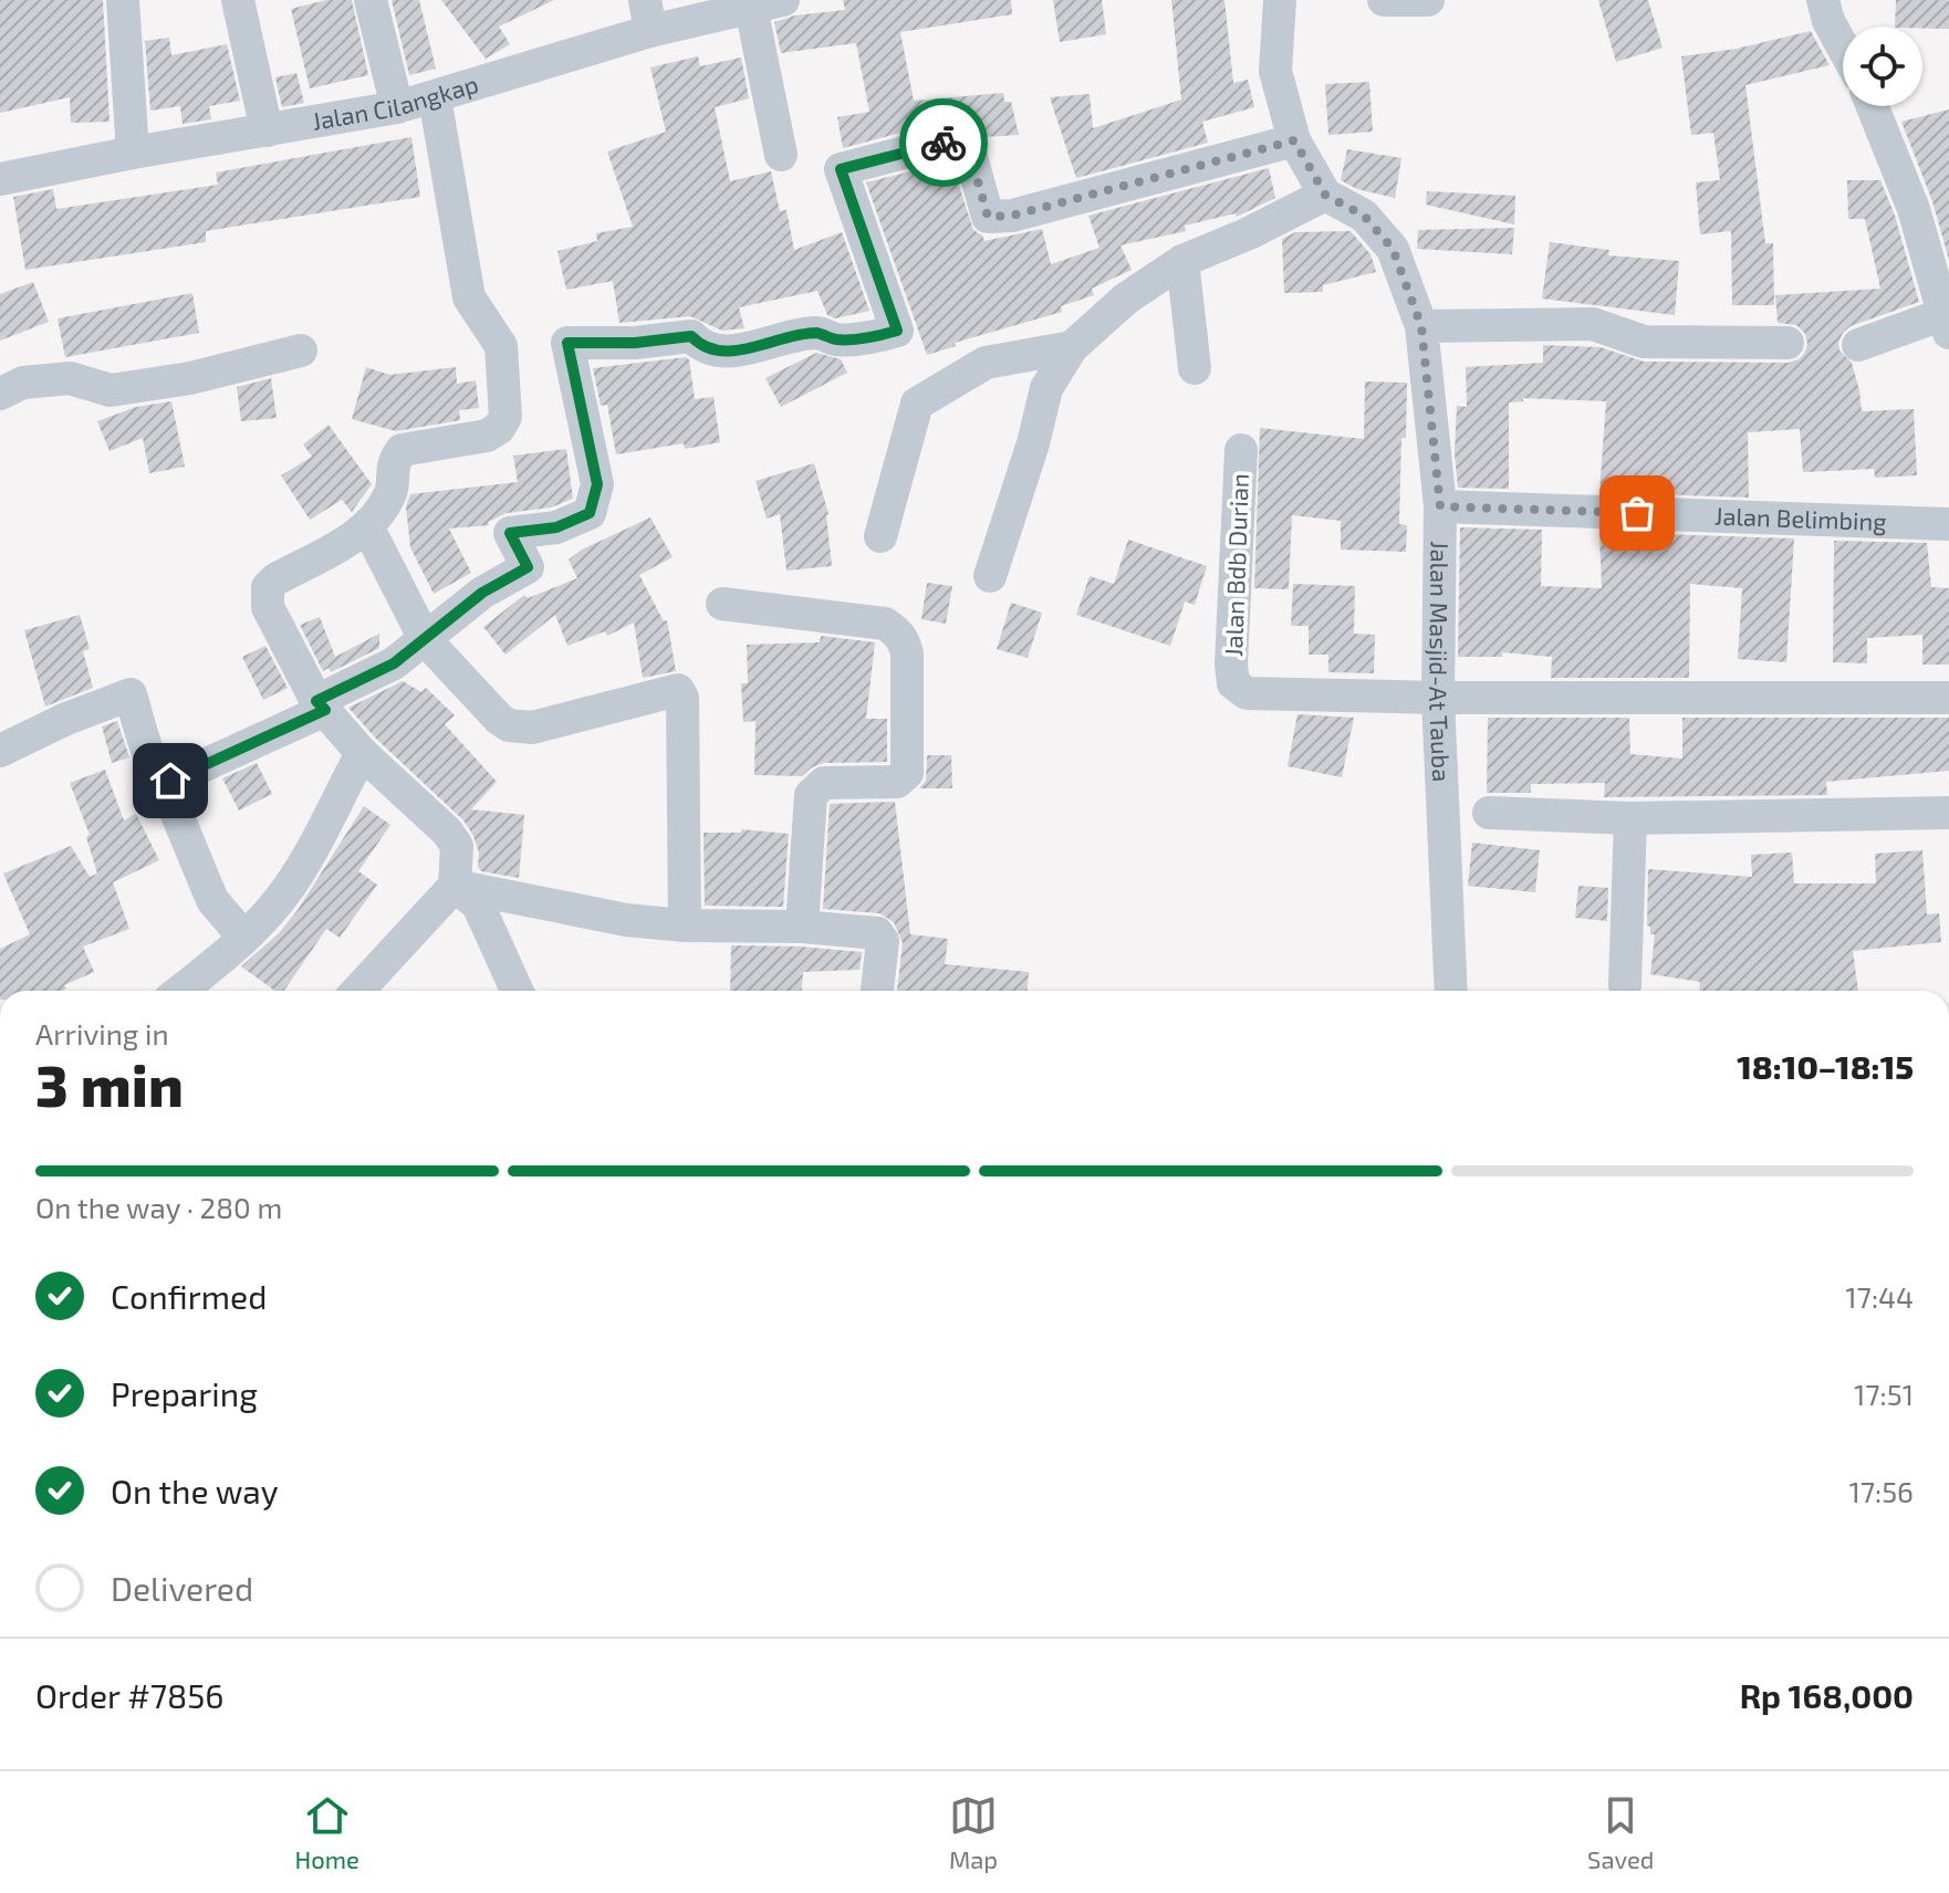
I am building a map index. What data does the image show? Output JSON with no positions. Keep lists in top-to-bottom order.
{
  "streets": {
    "street": [
      "Jalan Cilangkap",
      "Jalan Belimbing",
      "Jalan Bdb Durian",
      "Jalan Masjid-At Tauba"
    ]
  },
  "crossings": [
    ["Jalan Belimbing", "Jalan Masjid-At Tauba"],
    ["Jalan Bdb Durian", "Jalan Masjid-At Tauba"]
  ],
  "page": {
    "heading": ["3 min", "Arriving in", "18:10–18:15"],
    "panel": ["Order #7856", "Rp 168,000"],
    "bar": "On the way · 280 m",
    "list": [
      ["Confirmed", "17:44"],
      ["Preparing", "17:51"],
      ["On the way", "17:56"],
      "Delivered"
    ],
    "tabs": ["Home", "Map", "Saved"]
  }
}
